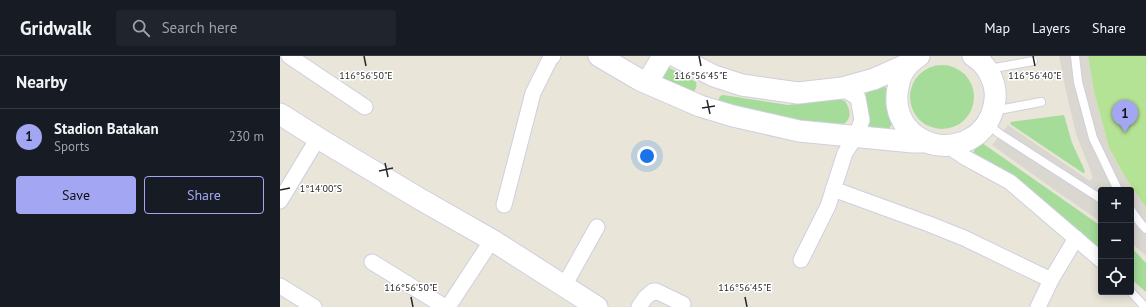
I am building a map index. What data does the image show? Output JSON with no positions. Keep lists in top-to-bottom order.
{
  "page": {
    "header": "Gridwalk",
    "search": "Search here",
    "nav": ["Map", "Layers", "Share"],
    "heading": "Nearby",
    "pins": "1",
    "list": [
      {
        "mark": "1",
        "name": "Stadion Batakan",
        "note": "Sports",
        "value": "230 m"
      }
    ],
    "buttons": ["Save", "Share"],
    "map_buttons": ["+", "−"]
  },
  "coordinates": [
    "116°56'50\"E",
    "116°56'45\"E",
    "116°56'40\"E",
    "1°14'00\"S"
  ]
}
